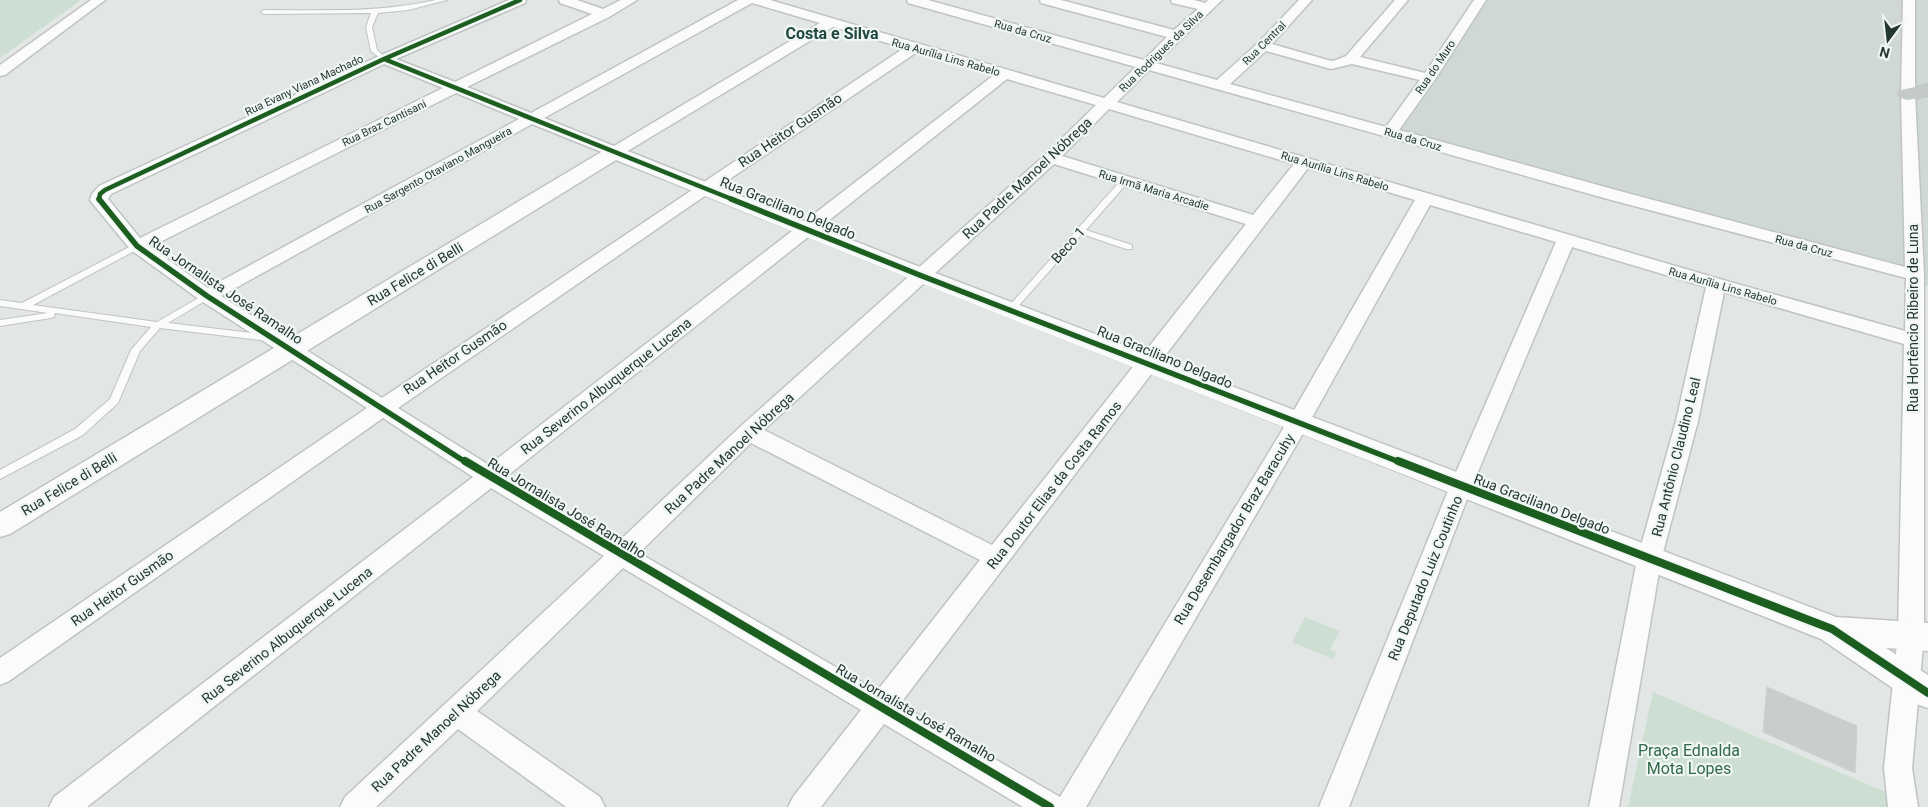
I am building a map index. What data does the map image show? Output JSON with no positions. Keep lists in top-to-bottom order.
{
  "streets": {
    "street": [
      "Rua da Cruz",
      "Rua Central",
      "Rua Rodrigues da Silva",
      "Rua Aurília Lins Rabelo",
      "Rua do Muro",
      "Rua Evany Viana Machado",
      "Rua Braz Cantisani",
      "Rua Heitor Gusmão",
      "Rua Sargento Otaviano Mangueira",
      "Rua Padre Manoel Nóbrega",
      "Rua Irmã Maria Arcadie",
      "Rua Graciliano Delgado",
      "Rua Felice di Belli",
      "Rua Jornalista José Ramalho",
      "Rua Hortêncio Ribeiro de Luna",
      "Rua Severino Albuquerque Lucena",
      "Rua Antônio Claudino Leal",
      "Rua Doutor Elias da Costa Ramos",
      "Rua Desembargador Braz Baracuhy",
      "Rua Deputado Luiz Coutinho"
    ],
    "lane": ["Beco 1"]
  },
  "crossings": [
    ["Rua da Cruz", "Rua Central"],
    ["Rua da Cruz", "Rua Rodrigues da Silva"],
    ["Rua da Cruz", "Rua do Muro"],
    ["Rua da Cruz", "Rua Hortêncio Ribeiro de Luna"],
    ["Rua Rodrigues da Silva", "Rua Aurília Lins Rabelo"],
    ["Rua Rodrigues da Silva", "Rua Padre Manoel Nóbrega"],
    ["Rua Aurília Lins Rabelo", "Rua Heitor Gusmão"],
    ["Rua Aurília Lins Rabelo", "Rua Padre Manoel Nóbrega"],
    ["Rua Aurília Lins Rabelo", "Rua Felice di Belli"],
    ["Rua Aurília Lins Rabelo", "Rua Hortêncio Ribeiro de Luna"],
    ["Rua Aurília Lins Rabelo", "Rua Severino Albuquerque Lucena"],
    ["Rua Aurília Lins Rabelo", "Rua Antônio Claudino Leal"],
    ["Rua Aurília Lins Rabelo", "Rua Doutor Elias da Costa Ramos"],
    ["Rua Aurília Lins Rabelo", "Rua Desembargador Braz Baracuhy"],
    ["Rua Aurília Lins Rabelo", "Rua Deputado Luiz Coutinho"],
    ["Rua Evany Viana Machado", "Rua Graciliano Delgado"],
    ["Rua Evany Viana Machado", "Rua Jornalista José Ramalho"],
    ["Rua Braz Cantisani", "Rua Graciliano Delgado"],
    ["Rua Braz Cantisani", "Rua Jornalista José Ramalho"],
    ["Rua Heitor Gusmão", "Rua Graciliano Delgado"],
    ["Rua Heitor Gusmão", "Rua Jornalista José Ramalho"],
    ["Rua Sargento Otaviano Mangueira", "Rua Graciliano Delgado"],
    ["Rua Sargento Otaviano Mangueira", "Rua Jornalista José Ramalho"],
    ["Rua Padre Manoel Nóbrega", "Rua Irmã Maria Arcadie"],
    ["Rua Padre Manoel Nóbrega", "Rua Graciliano Delgado"],
    ["Rua Padre Manoel Nóbrega", "Rua Jornalista José Ramalho"],
    ["Rua Irmã Maria Arcadie", "Beco 1"],
    ["Rua Irmã Maria Arcadie", "Rua Doutor Elias da Costa Ramos"],
    ["Rua Graciliano Delgado", "Beco 1"],
    ["Rua Graciliano Delgado", "Rua Felice di Belli"],
    ["Rua Graciliano Delgado", "Rua Hortêncio Ribeiro de Luna"],
    ["Rua Graciliano Delgado", "Rua Severino Albuquerque Lucena"],
    ["Rua Graciliano Delgado", "Rua Antônio Claudino Leal"],
    ["Rua Graciliano Delgado", "Rua Doutor Elias da Costa Ramos"],
    ["Rua Graciliano Delgado", "Rua Desembargador Braz Baracuhy"],
    ["Rua Graciliano Delgado", "Rua Deputado Luiz Coutinho"],
    ["Rua Felice di Belli", "Rua Jornalista José Ramalho"],
    ["Rua Jornalista José Ramalho", "Rua Severino Albuquerque Lucena"],
    ["Rua Jornalista José Ramalho", "Rua Doutor Elias da Costa Ramos"]
  ],
  "districts": ["Costa e Silva"],
  "parks": ["Praça Ednalda Mota Lopes"],
  "north": "bottom"
}
